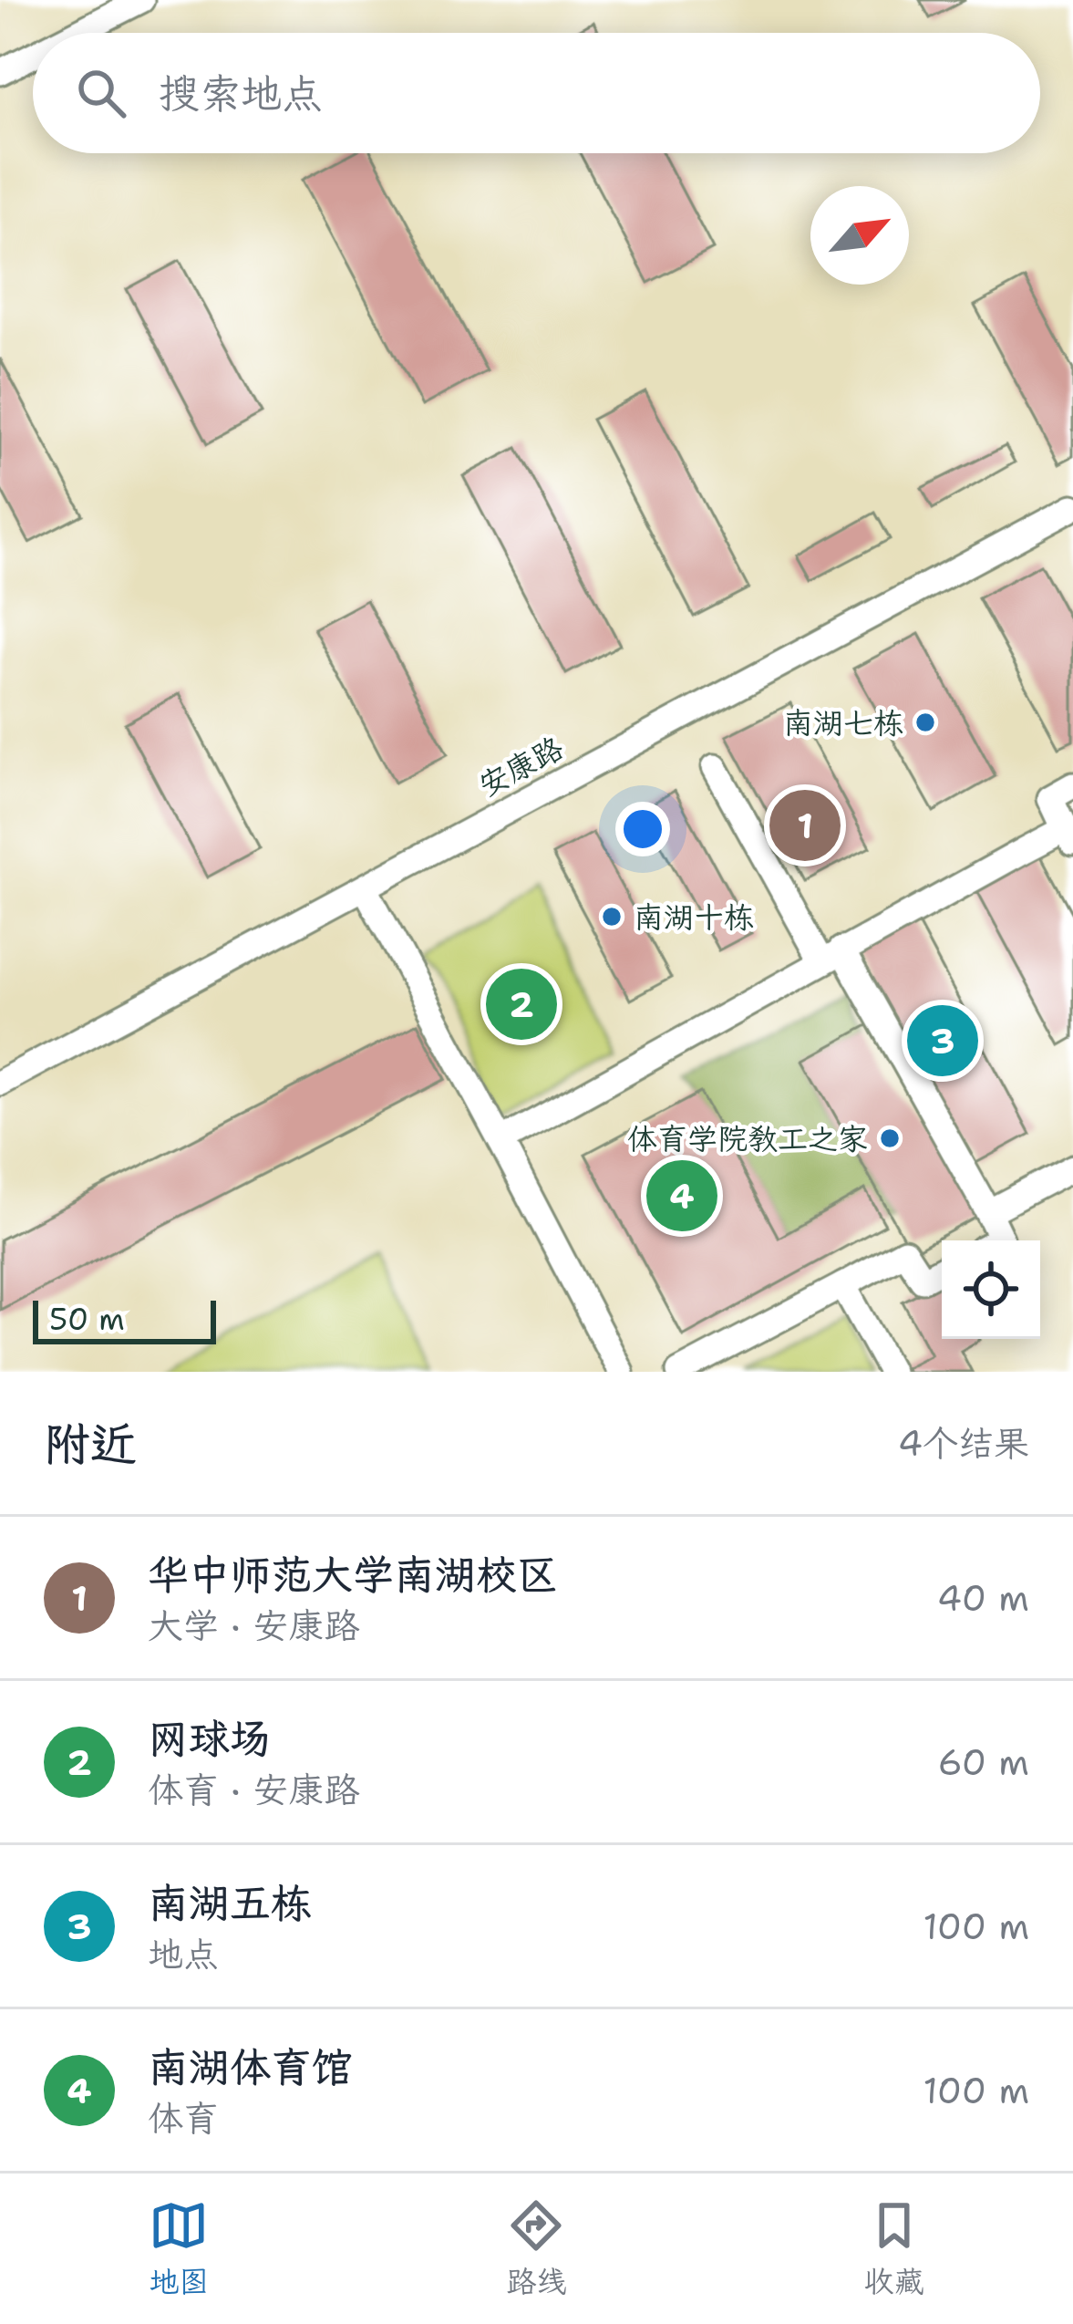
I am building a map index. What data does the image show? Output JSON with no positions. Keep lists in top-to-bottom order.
{
  "streets": {
    "street": ["安康路"]
  },
  "places": ["南湖七栋", "南湖十栋", "体育学院教工之家"],
  "scale_bar": "50 m",
  "north": "top right",
  "page": {
    "search": "搜索地点",
    "pins": [
      "1",
      "2",
      "3",
      "4"
    ],
    "scale": "50 m",
    "heading": ["附近", "4个结果"],
    "list": [
      {
        "mark": "1",
        "name": "华中师范大学南湖校区",
        "note": "大学 · 安康路",
        "value": "40 m"
      },
      {
        "mark": "2",
        "name": "网球场",
        "note": "体育 · 安康路",
        "value": "60 m"
      },
      {
        "mark": "3",
        "name": "南湖五栋",
        "note": "地点",
        "value": "100 m"
      },
      {
        "mark": "4",
        "name": "南湖体育馆",
        "note": "体育",
        "value": "100 m"
      }
    ],
    "nav": ["地图", "路线", "收藏"]
  }
}
